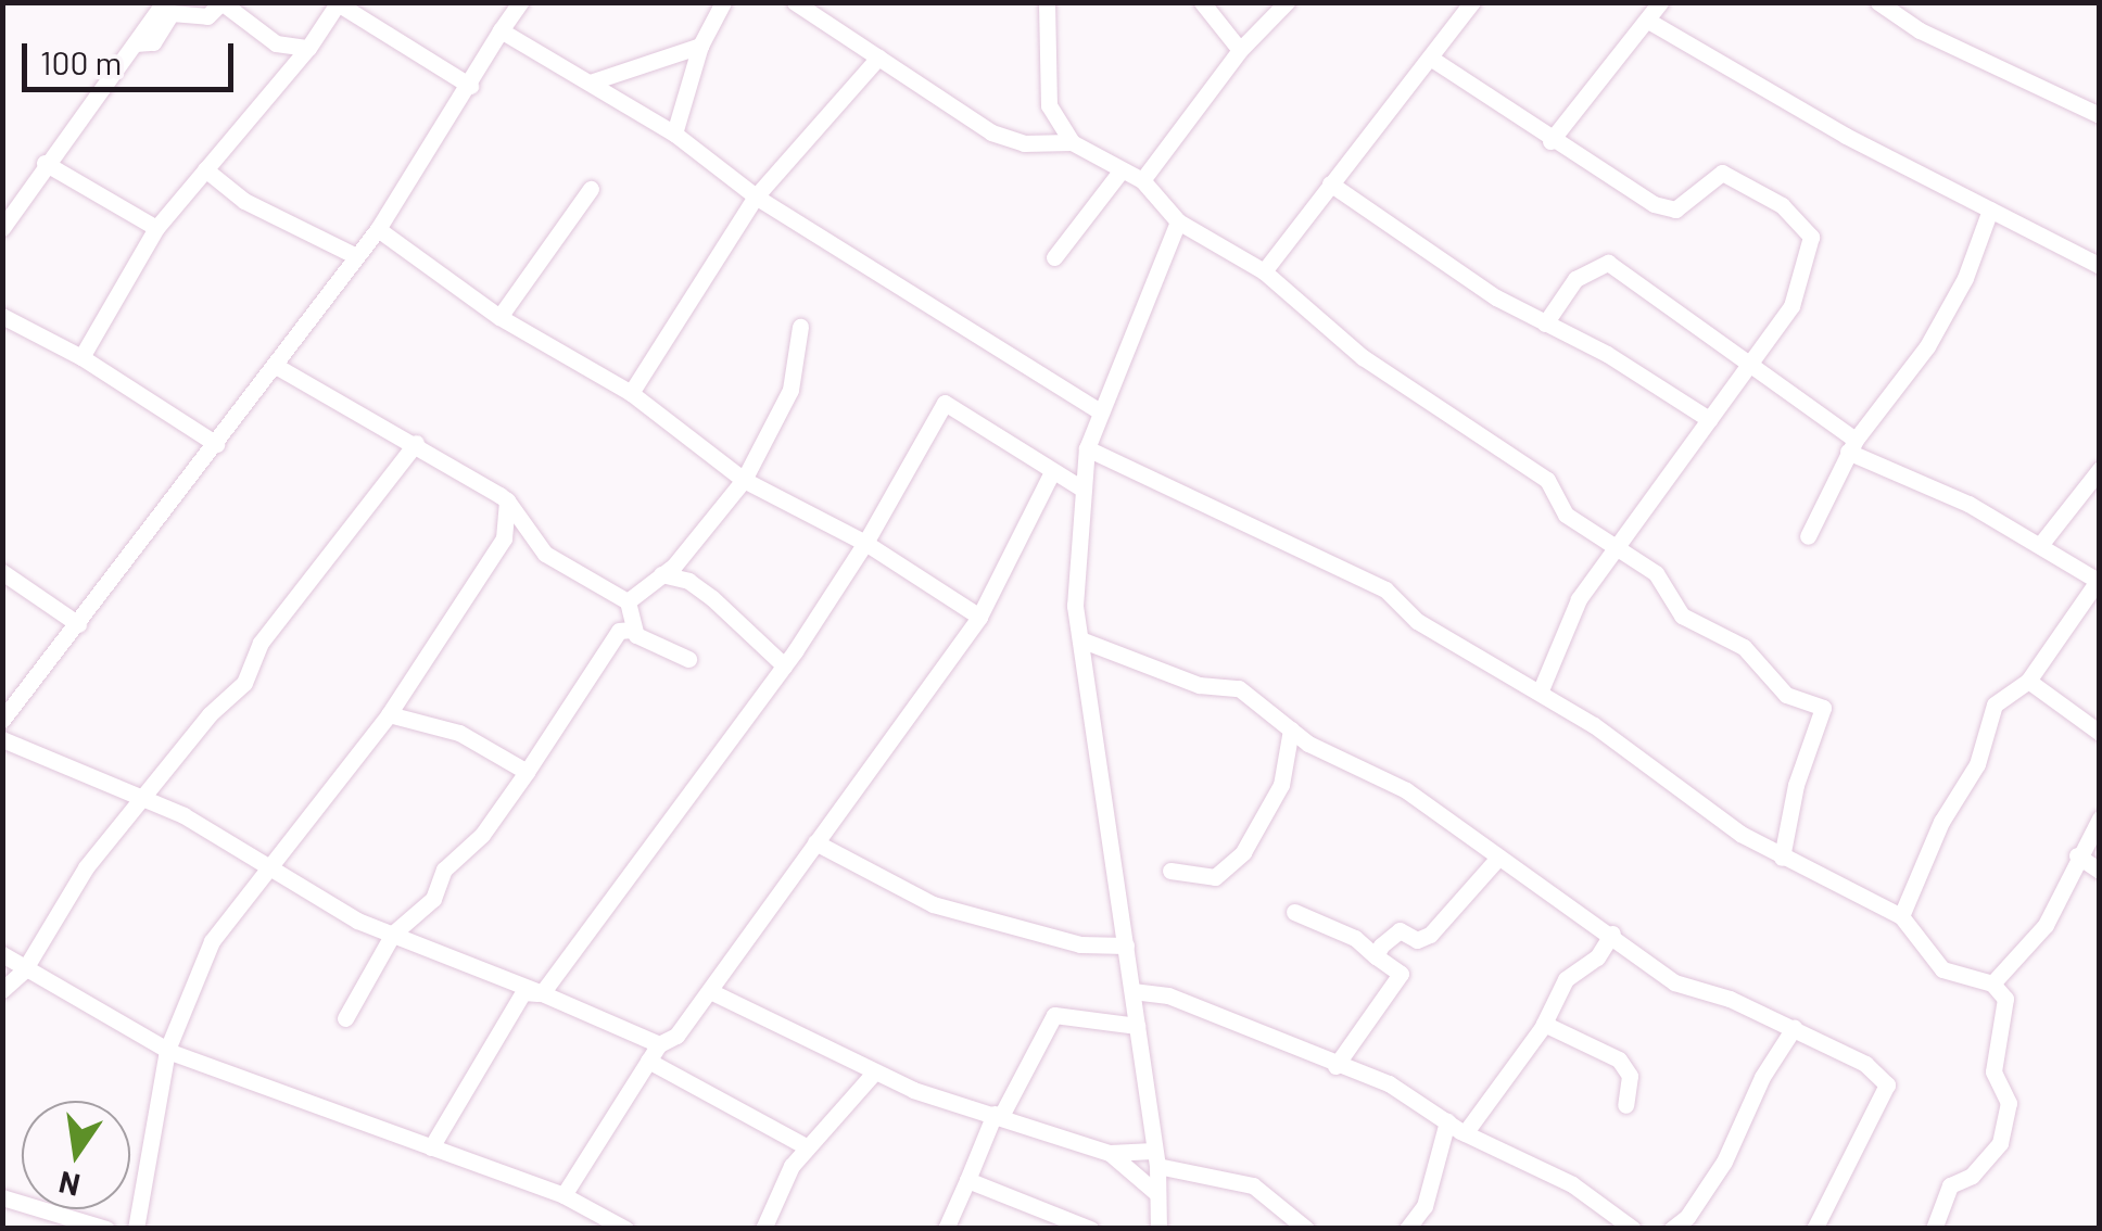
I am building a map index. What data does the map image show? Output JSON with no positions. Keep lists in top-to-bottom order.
{
  "scale_bar": "100 m",
  "north": "bottom"
}
